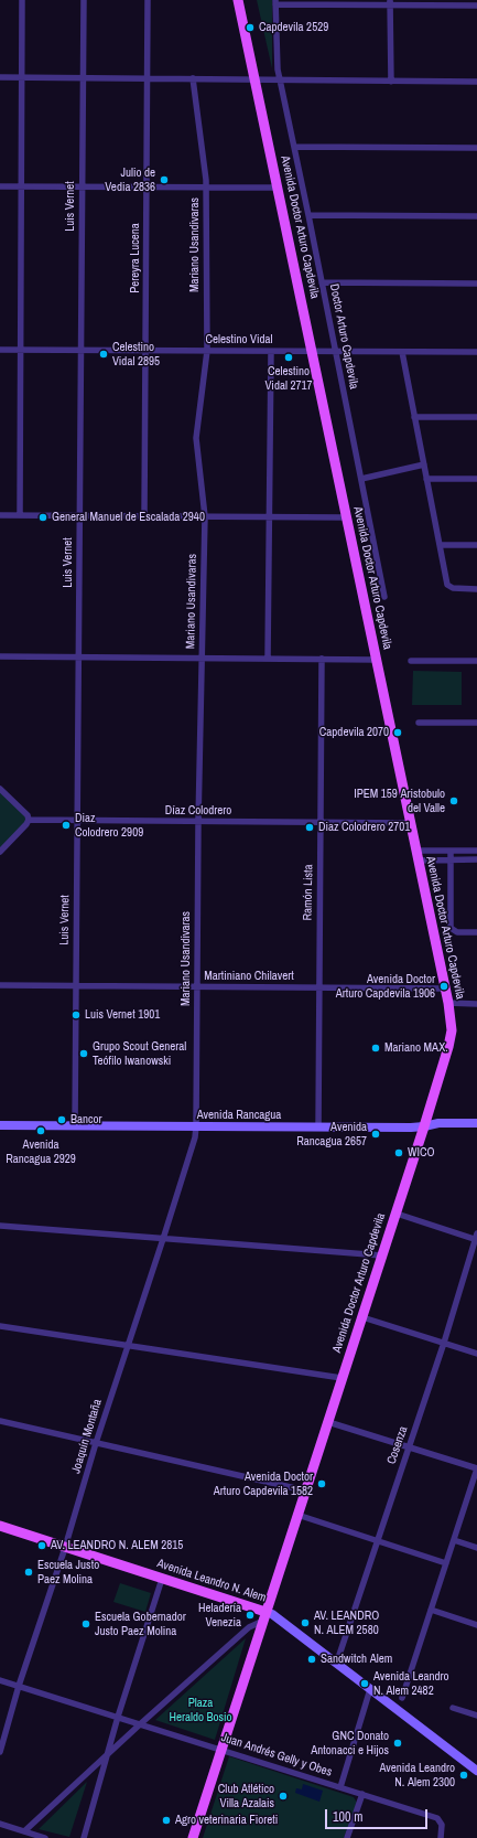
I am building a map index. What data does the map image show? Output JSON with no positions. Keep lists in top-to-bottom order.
{
  "streets": {
    "main road": ["Avenida Doctor Arturo Capdevila", "Avenida Rancagua", "Avenida Leandro N. Alem"],
    "street": [
      "Luis Vernet",
      "Mariano Usandivaras",
      "Pereyra Lucena",
      "Doctor Arturo Capdevila",
      "Celestino Vidal",
      "Díaz Colodrero",
      "Ramón Lista",
      "Martiniano Chilavert",
      "Joaquín Montaña",
      "Cosenza",
      "Juan Andrés Gelly y Obes"
    ]
  },
  "crossings": [
    ["Luis Vernet", "Celestino Vidal"],
    ["Luis Vernet", "Díaz Colodrero"],
    ["Luis Vernet", "Martiniano Chilavert"],
    ["Luis Vernet", "Avenida Rancagua"],
    ["Avenida Doctor Arturo Capdevila", "Celestino Vidal"],
    ["Avenida Doctor Arturo Capdevila", "Díaz Colodrero"],
    ["Avenida Doctor Arturo Capdevila", "Martiniano Chilavert"],
    ["Avenida Doctor Arturo Capdevila", "Avenida Rancagua"],
    ["Avenida Doctor Arturo Capdevila", "Avenida Leandro N. Alem"],
    ["Avenida Doctor Arturo Capdevila", "Juan Andrés Gelly y Obes"],
    ["Mariano Usandivaras", "Celestino Vidal"],
    ["Mariano Usandivaras", "Díaz Colodrero"],
    ["Mariano Usandivaras", "Martiniano Chilavert"],
    ["Mariano Usandivaras", "Avenida Rancagua"],
    ["Mariano Usandivaras", "Joaquín Montaña"],
    ["Pereyra Lucena", "Celestino Vidal"],
    ["Doctor Arturo Capdevila", "Celestino Vidal"],
    ["Díaz Colodrero", "Ramón Lista"],
    ["Ramón Lista", "Martiniano Chilavert"],
    ["Ramón Lista", "Avenida Rancagua"],
    ["Avenida Rancagua", "Joaquín Montaña"],
    ["Joaquín Montaña", "Avenida Leandro N. Alem"],
    ["Joaquín Montaña", "Juan Andrés Gelly y Obes"],
    ["Cosenza", "Avenida Leandro N. Alem"]
  ],
  "parks": ["Plaza Heraldo Bosio"],
  "places": [
    "Capdevila 2529",
    "Julio de Vedia 2836",
    "Celestino Vidal 2895",
    "Celestino Vidal 2717",
    "General Manuel de Escalada 2940",
    "Capdevila 2070",
    "IPEM 159 Aristobulo del Valle",
    "Diaz Colodrero 2909",
    "Diaz Colodrero 2701",
    "Avenida Doctor Arturo Capdevila 1906",
    "Luis Vernet 1901",
    "Mariano MAX.",
    "Grupo Scout General Teófilo Iwanowski",
    "Bancor",
    "Avenida Rancagua 2929",
    "Avenida Rancagua 2657",
    "WICO",
    "Avenida Doctor Arturo Capdevila 1582",
    "AV. LEANDRO N. ALEM 2815",
    "Escuela Justo Paez Molina",
    "Heladería Venezia",
    "AV. LEANDRO N. ALEM 2580",
    "Escuela Gobernador Justo Paez Molina",
    "Sandwitch Alem",
    "Avenida Leandro N. Alem 2482",
    "GNC Donato Antonacci e Hijos",
    "Avenida Leandro N. Alem 2300",
    "Club Atlético Villa Azalais",
    "Agro veterinaria Fioreti"
  ],
  "scale_bar": "100 m"
}
